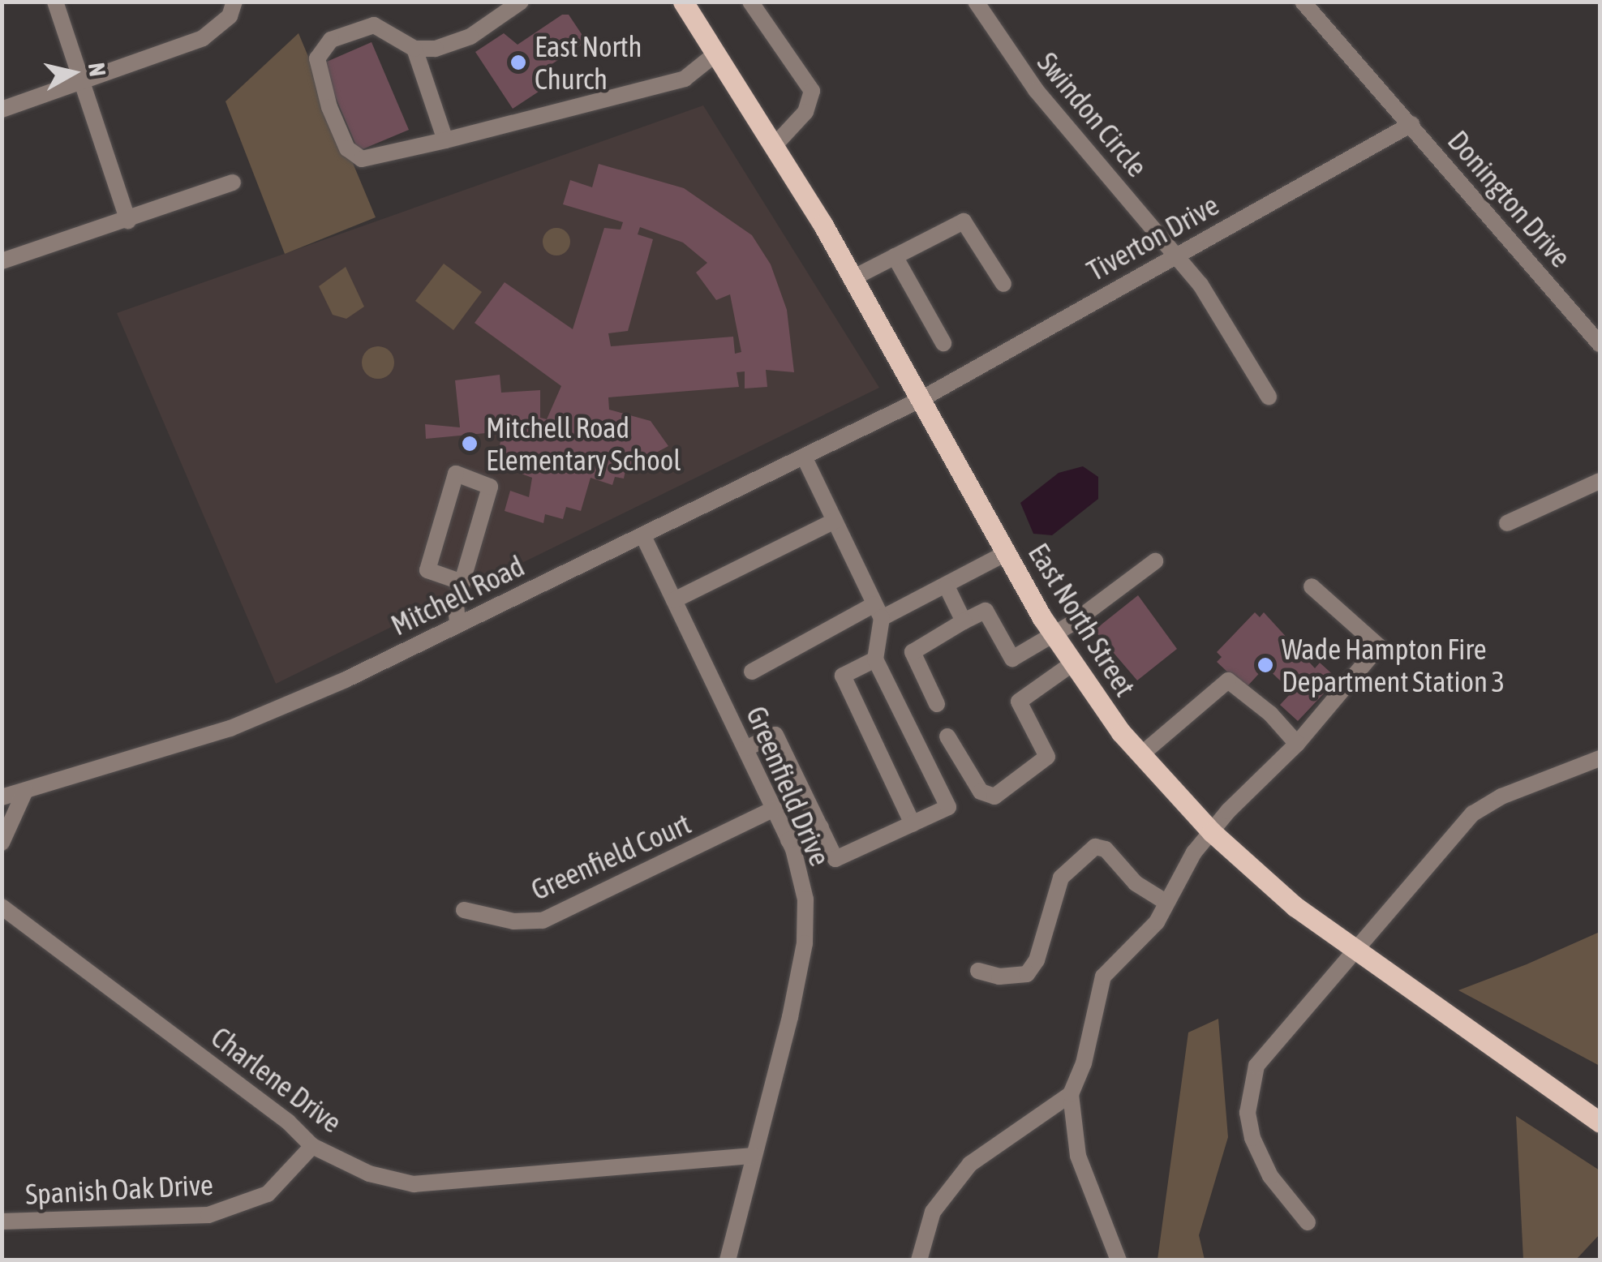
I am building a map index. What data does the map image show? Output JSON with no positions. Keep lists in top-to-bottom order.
{
  "streets": {
    "main road": ["East North Street"],
    "street": [
      "Swindon Circle",
      "Donington Drive",
      "Tiverton Drive",
      "Mitchell Road",
      "Greenfield Drive",
      "Greenfield Court",
      "Charlene Drive",
      "Spanish Oak Drive"
    ]
  },
  "crossings": [
    ["Swindon Circle", "Tiverton Drive"],
    ["Donington Drive", "Tiverton Drive"],
    ["Tiverton Drive", "Mitchell Road"],
    ["Tiverton Drive", "East North Street"],
    ["Mitchell Road", "East North Street"],
    ["Mitchell Road", "Greenfield Drive"],
    ["Greenfield Drive", "Greenfield Court"],
    ["Greenfield Drive", "Charlene Drive"],
    ["Charlene Drive", "Spanish Oak Drive"]
  ],
  "places": ["East North Church", "Mitchell Road Elementary School", "Wade Hampton Fire Department Station 3"],
  "north": "right"
}
